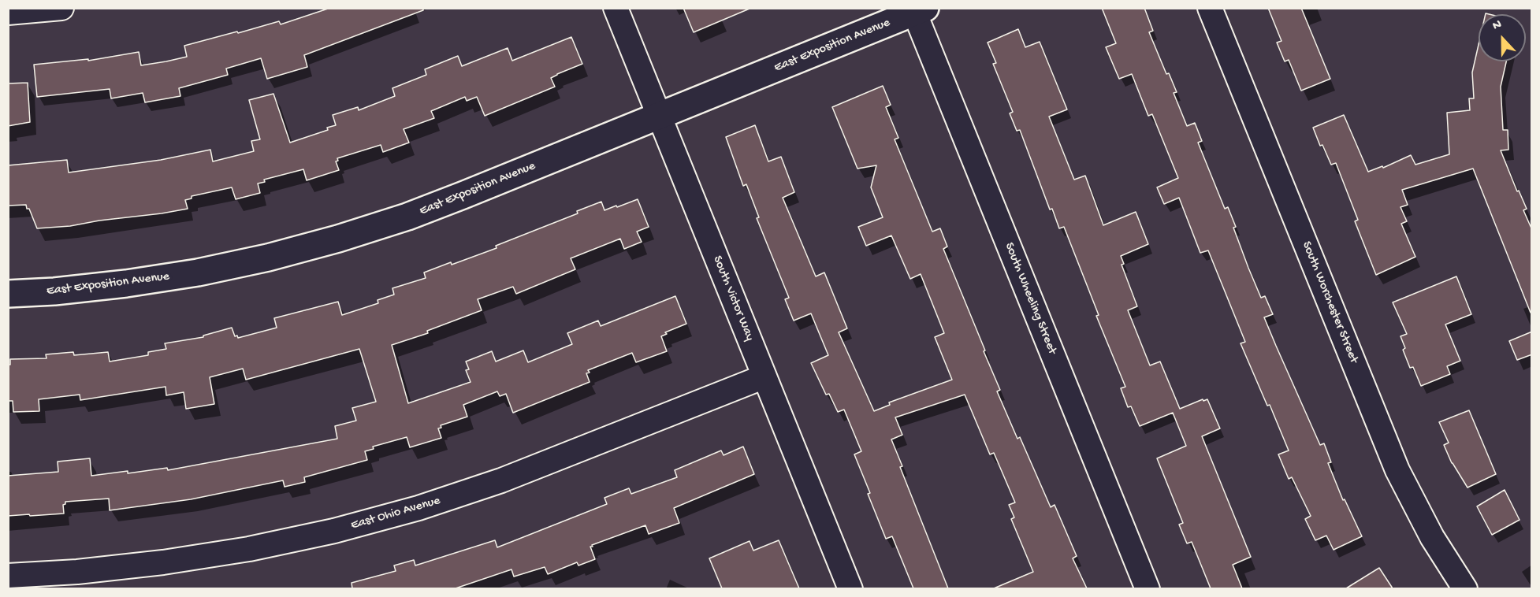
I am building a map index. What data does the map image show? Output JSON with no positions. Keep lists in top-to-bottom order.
{
  "streets": {
    "street": [
      "East Exposition Avenue",
      "South Victor Way",
      "South Wheeling Street",
      "South Worchester Street",
      "East Ohio Avenue"
    ]
  },
  "crossings": [
    ["East Exposition Avenue", "South Victor Way"],
    ["East Exposition Avenue", "South Wheeling Street"],
    ["South Victor Way", "East Ohio Avenue"]
  ],
  "north": "top"
}
